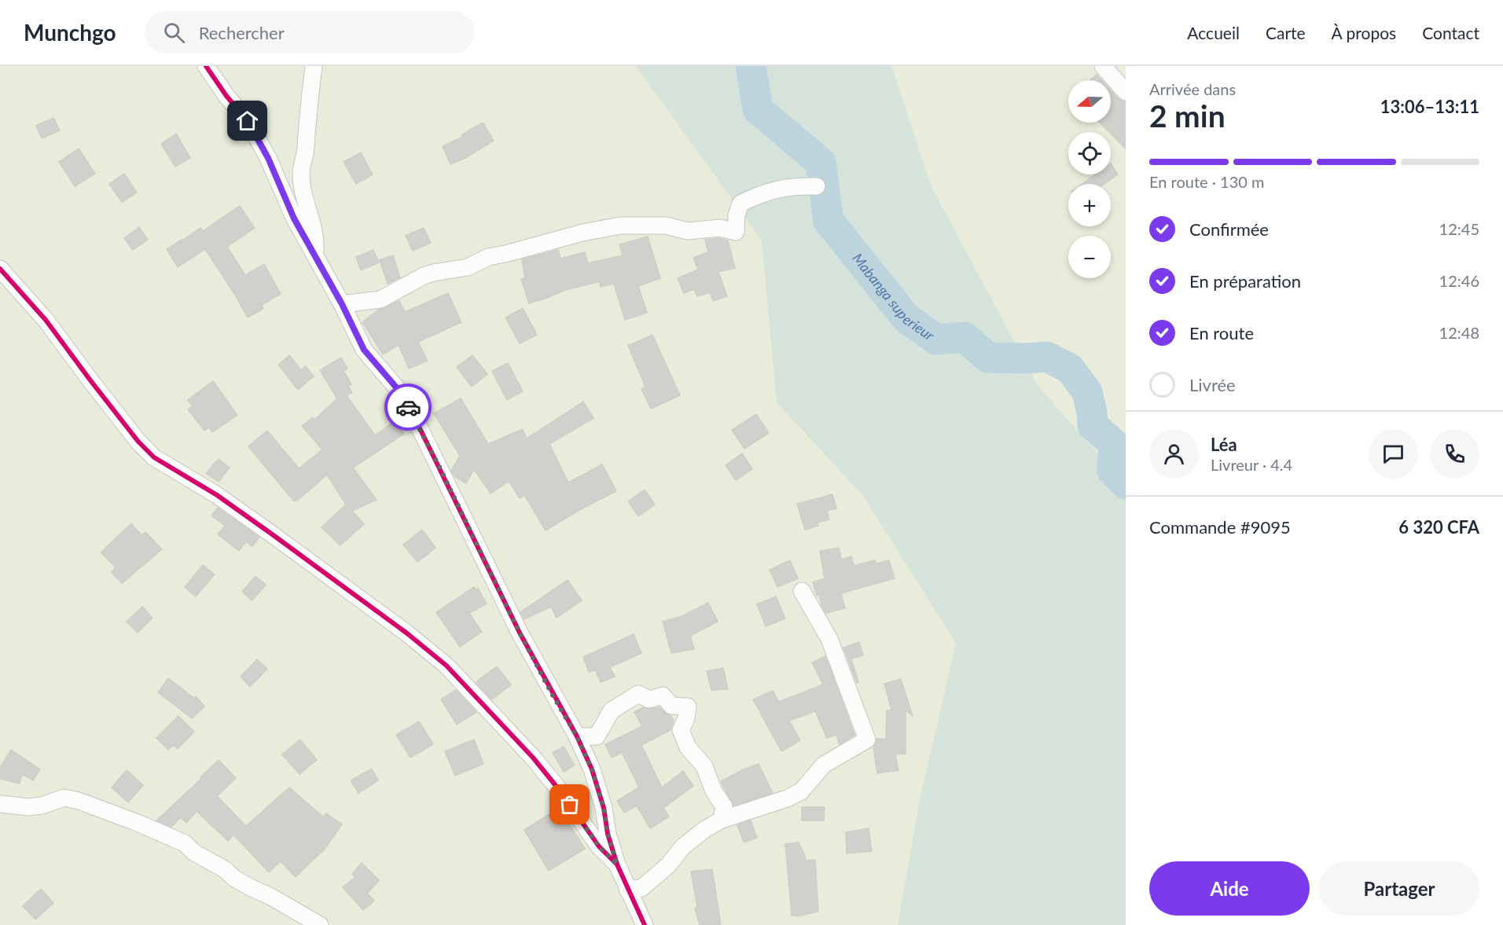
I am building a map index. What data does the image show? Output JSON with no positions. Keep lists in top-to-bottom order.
{
  "water": ["Mabanga superieur"],
  "north": "left",
  "page": {
    "header": "Munchgo",
    "search": "Rechercher",
    "nav": [
      "Accueil",
      "Carte",
      "À propos",
      "Contact"
    ],
    "heading": ["2 min", "Arrivée dans", "13:06–13:11"],
    "panel": [
      "Léa",
      "Livreur · 4.4",
      "Commande #9095",
      "6 320 CFA"
    ],
    "map_buttons": ["+", "−"],
    "bar": "En route · 130 m",
    "list": [
      ["Confirmée", "12:45"],
      ["En préparation", "12:46"],
      ["En route", "12:48"],
      "Livrée"
    ],
    "buttons": ["Aide", "Partager"]
  }
}
